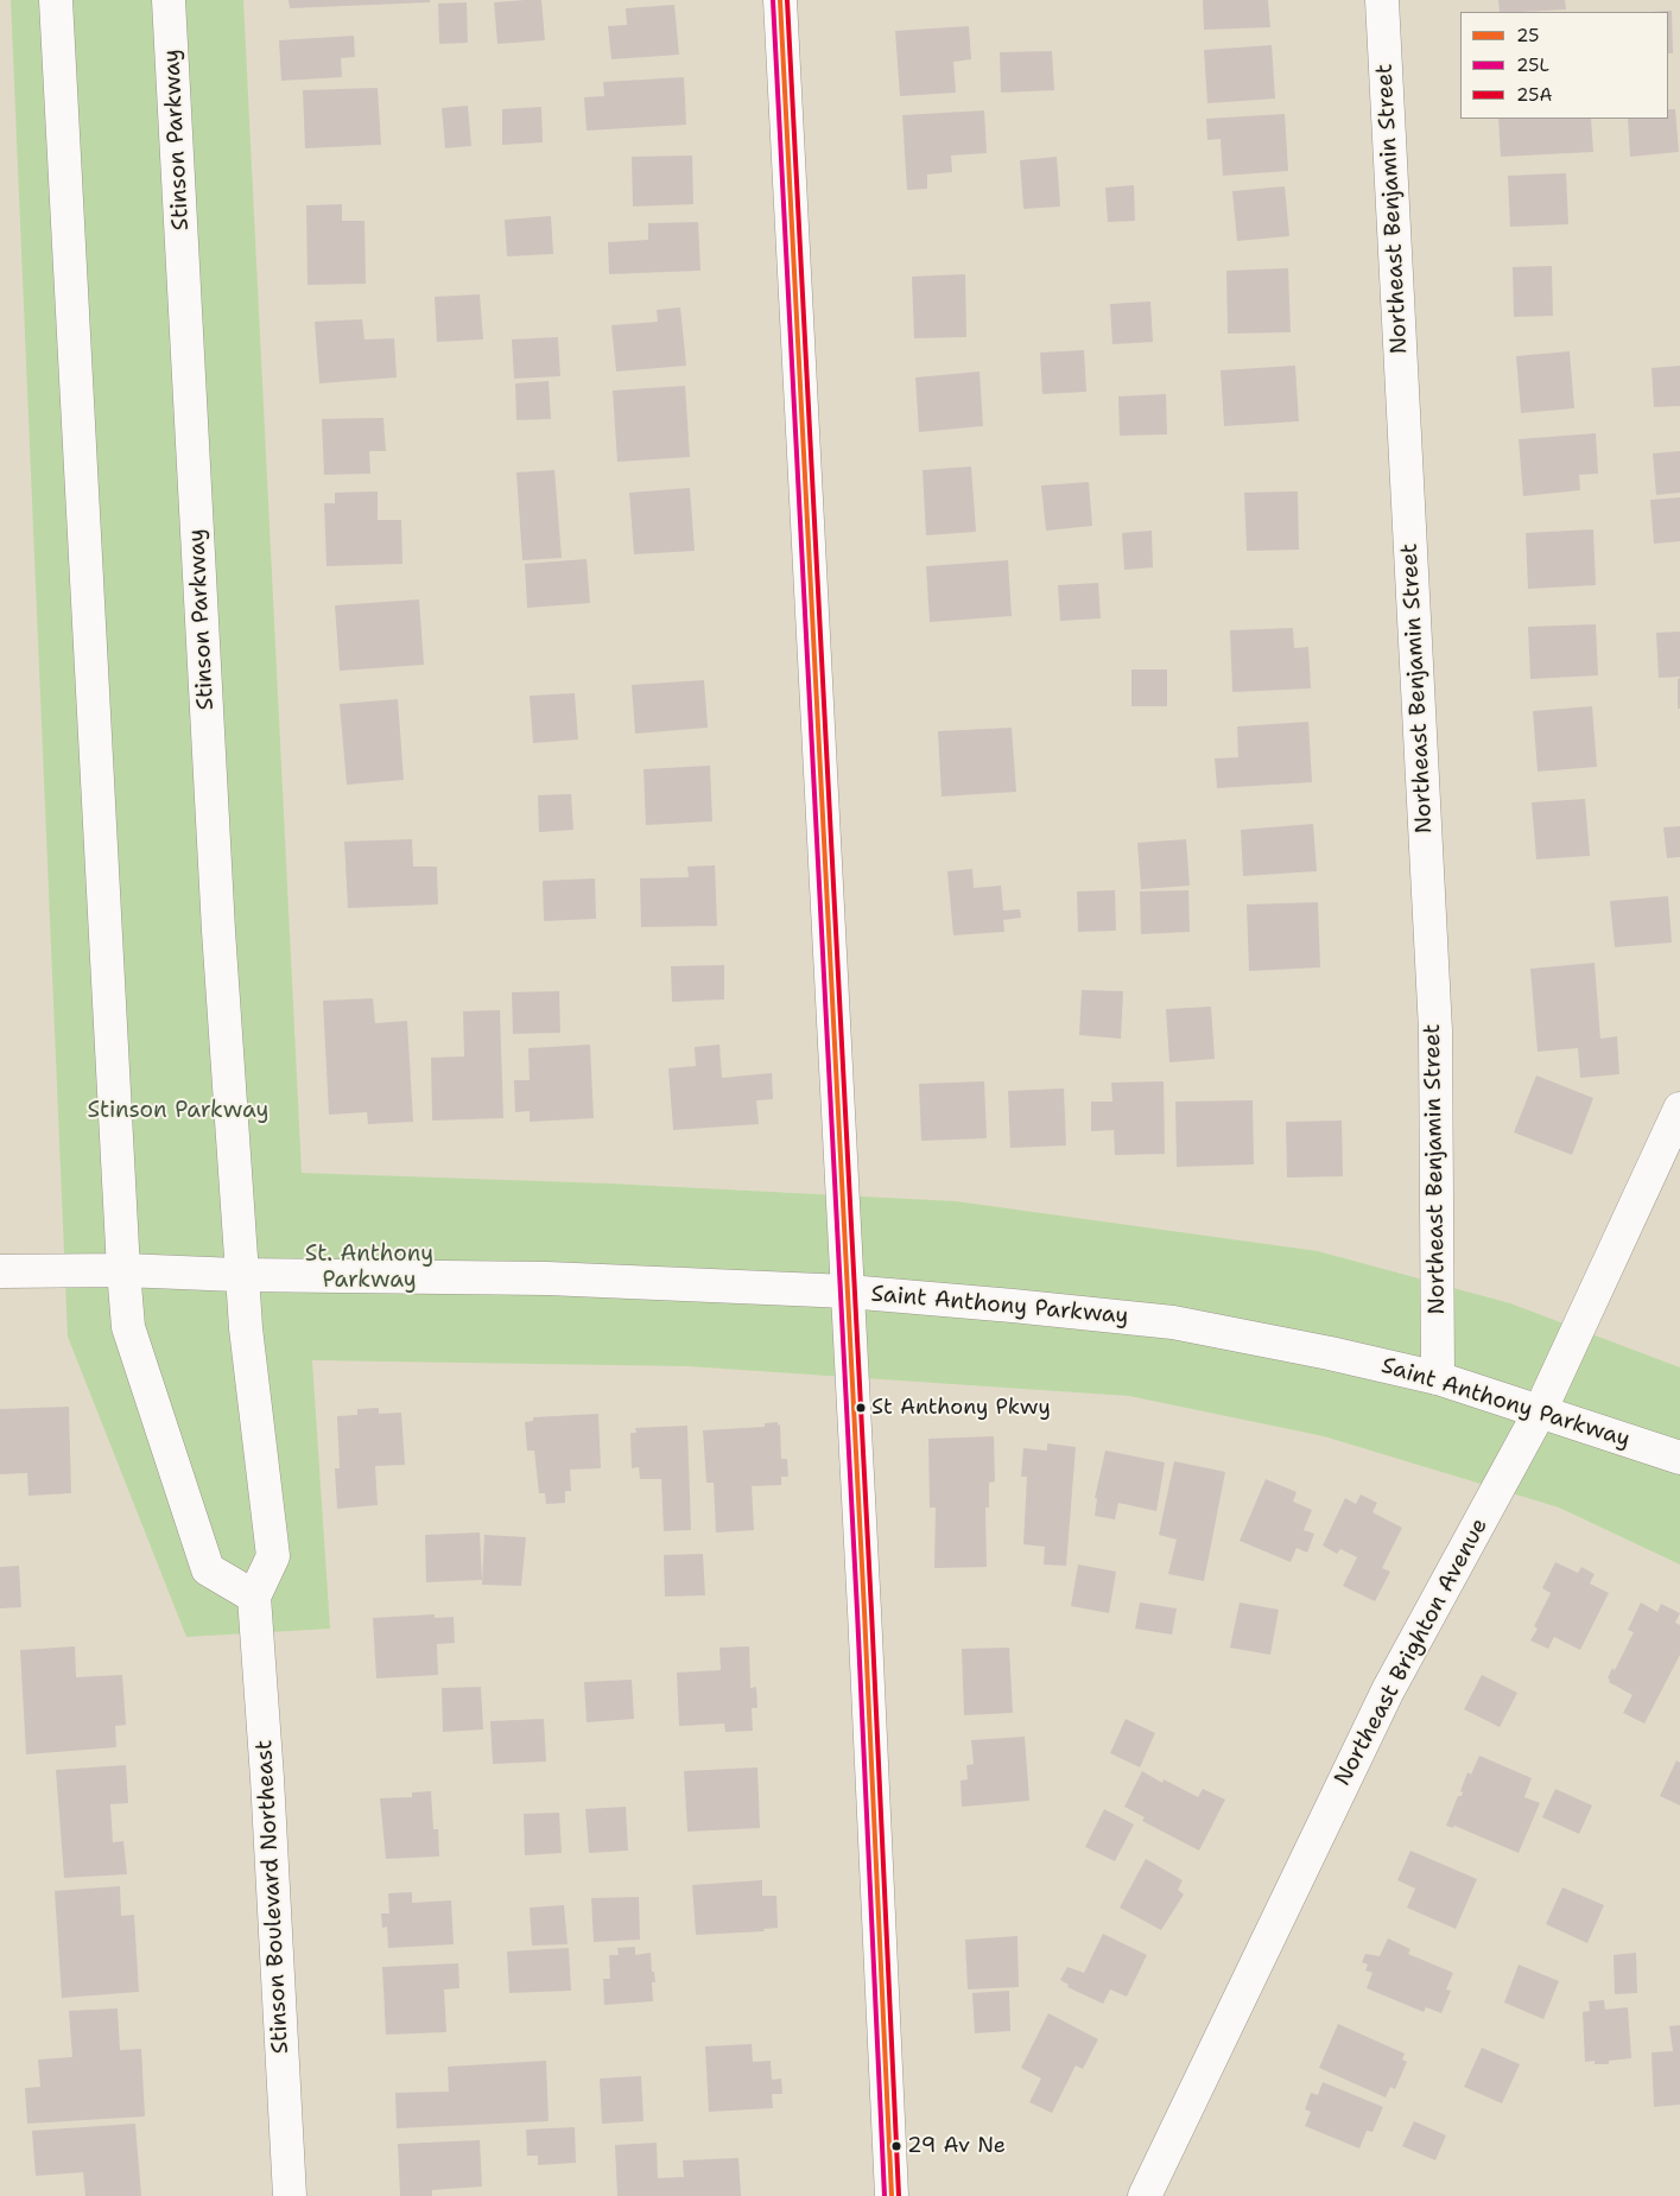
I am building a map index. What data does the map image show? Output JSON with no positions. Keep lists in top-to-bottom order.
{
  "streets": {
    "street": [
      "Stinson Parkway",
      "Northeast Benjamin Street",
      "Saint Anthony Parkway",
      "Northeast Brighton Avenue",
      "Stinson Boulevard Northeast"
    ]
  },
  "crossings": [
    ["Stinson Parkway", "Saint Anthony Parkway"],
    ["Stinson Parkway", "Stinson Boulevard Northeast"],
    ["Northeast Benjamin Street", "Saint Anthony Parkway"],
    ["Saint Anthony Parkway", "Northeast Brighton Avenue"],
    ["Saint Anthony Parkway", "Stinson Boulevard Northeast"]
  ],
  "parks": ["Stinson Parkway", "St. Anthony Parkway"],
  "places": ["St Anthony Pkwy", "29 Av Ne"],
  "lines": ["transit line 25", "transit line 25L", "transit line 25A"],
  "legend": ["25", "25L", "25A"]
}
